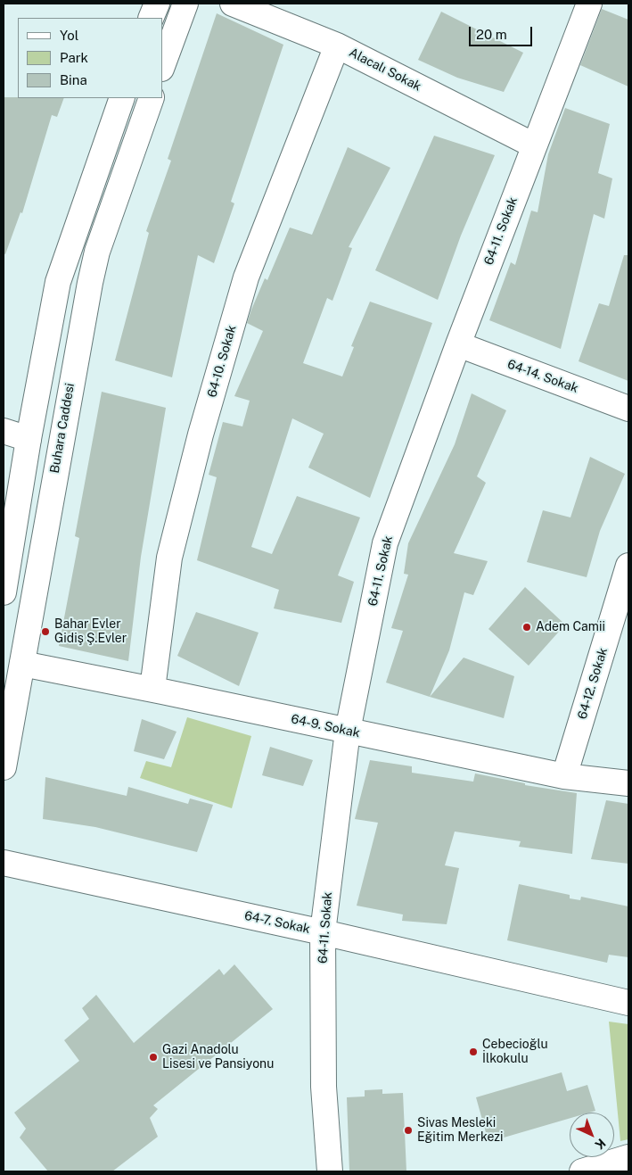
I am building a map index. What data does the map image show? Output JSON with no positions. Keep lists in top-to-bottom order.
{
  "streets": {
    "street": [
      "Alacalı Sokak",
      "64-11. Sokak",
      "64-10. Sokak",
      "64-14. Sokak",
      "Buhara Caddesi",
      "64-12. Sokak",
      "64-9. Sokak",
      "64-7. Sokak"
    ]
  },
  "crossings": [
    ["Alacalı Sokak", "64-11. Sokak"],
    ["Alacalı Sokak", "64-10. Sokak"],
    ["64-11. Sokak", "64-14. Sokak"],
    ["64-11. Sokak", "64-9. Sokak"],
    ["64-11. Sokak", "64-7. Sokak"],
    ["64-10. Sokak", "64-9. Sokak"],
    ["Buhara Caddesi", "64-9. Sokak"],
    ["64-12. Sokak", "64-9. Sokak"]
  ],
  "places": [
    "Adem Camii",
    "Bahar Evler Gidiş Ş.Evler",
    "Cebecioğlu İlkokulu",
    "Gazi Anadolu Lisesi ve Pansiyonu",
    "Sivas Mesleki Eğitim Merkezi"
  ],
  "legend": ["Yol", "Park", "Bina"],
  "scale_bar": "20 m",
  "north": "bottom right"
}
